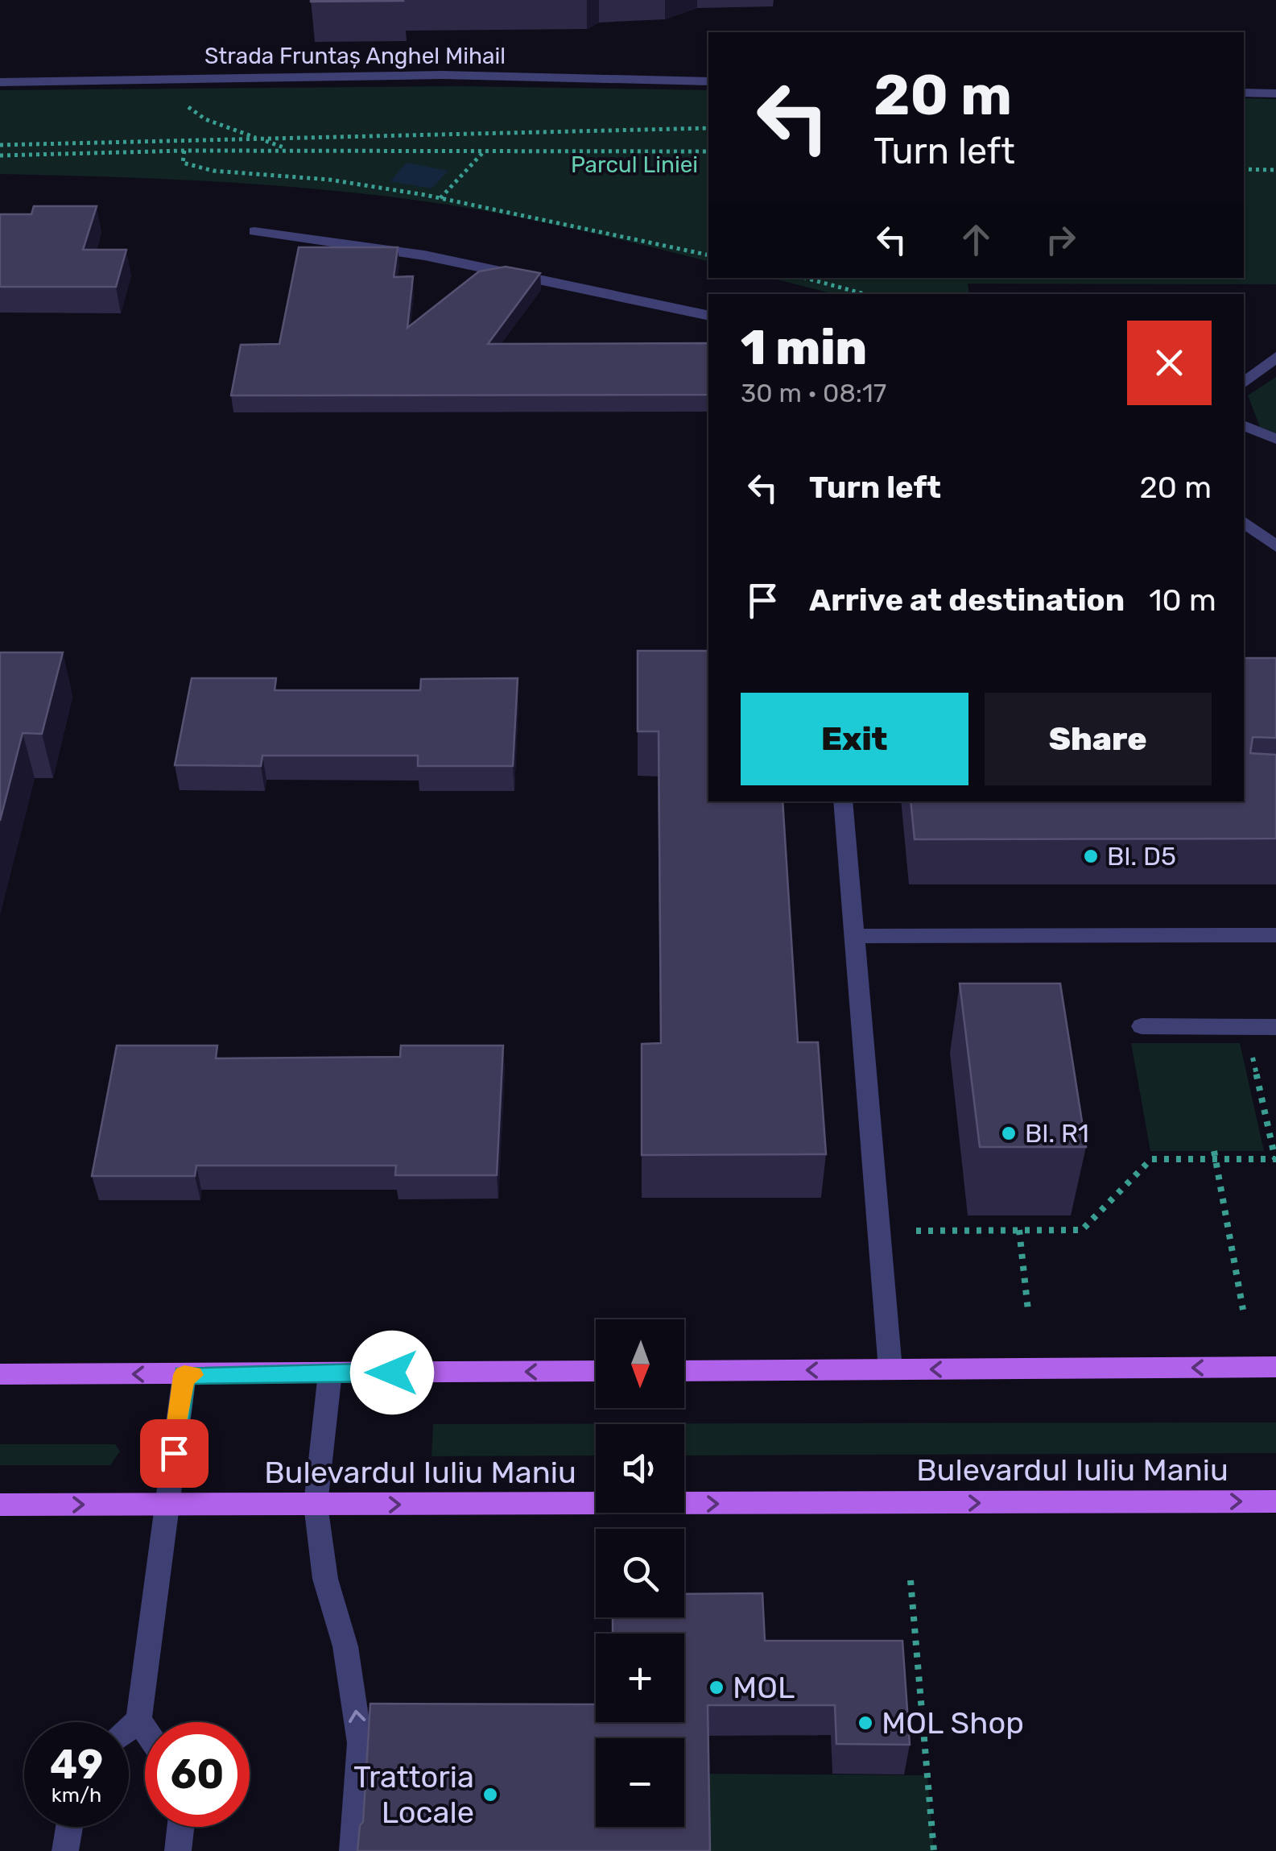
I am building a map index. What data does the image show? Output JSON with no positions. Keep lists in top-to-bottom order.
{
  "streets": {
    "main road": ["Bulevardul Iuliu Maniu"],
    "street": ["Strada Fruntaș Anghel Mihail"]
  },
  "parks": ["Parcul Liniei"],
  "places": [
    "Bl. D5",
    "Bl. R1",
    "MOL",
    "MOL Shop",
    "Trattoria Locale"
  ],
  "north": "bottom",
  "page": {
    "turn": ["20 m", "Turn left"],
    "heading": ["1 min", "30 m · 08:17"],
    "list": [
      {
        "name": "Turn left",
        "value": "20 m"
      },
      {
        "name": "Arrive at destination",
        "value": "10 m"
      }
    ],
    "buttons": ["Exit", "Share"],
    "map_buttons": ["+", "−"],
    "speed": "49 km/h",
    "limit": "60"
  }
}
